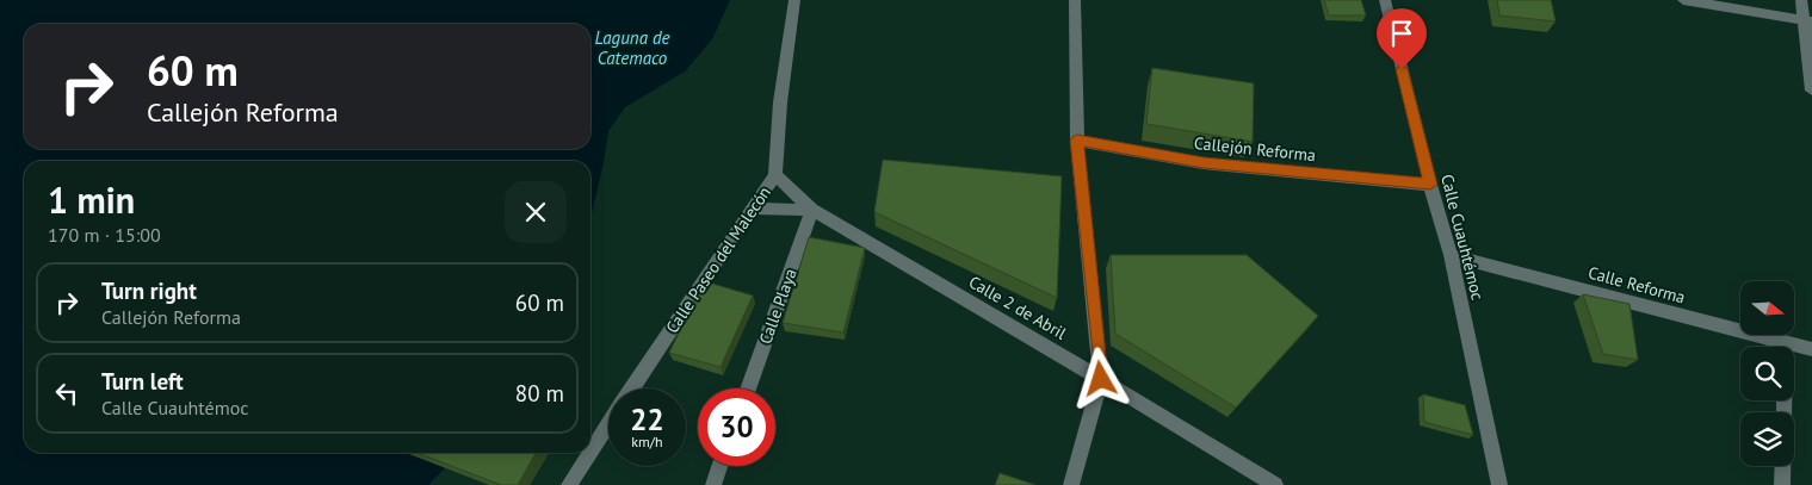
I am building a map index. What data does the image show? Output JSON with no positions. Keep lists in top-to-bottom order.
{
  "streets": {
    "street": [
      "Callejón Reforma",
      "Calle Cuauhtémoc",
      "Calle Paseo del Malecón",
      "Calle Reforma",
      "Calle Playa",
      "Calle 2 de Abril"
    ]
  },
  "crossings": [
    ["Callejón Reforma", "Calle Cuauhtémoc"],
    ["Calle Cuauhtémoc", "Calle Reforma"],
    ["Calle Paseo del Malecón", "Calle 2 de Abril"],
    ["Calle Playa", "Calle 2 de Abril"]
  ],
  "water": ["Laguna de Catemaco"],
  "north": "right",
  "page": {
    "turn": ["60 m", "Callejón Reforma"],
    "heading": ["1 min", "170 m · 15:00"],
    "list": [
      {
        "name": "Turn right",
        "note": "Callejón Reforma",
        "value": "60 m"
      },
      {
        "name": "Turn left",
        "note": "Calle Cuauhtémoc",
        "value": "80 m"
      }
    ],
    "speed": "22 km/h",
    "limit": "30"
  }
}
